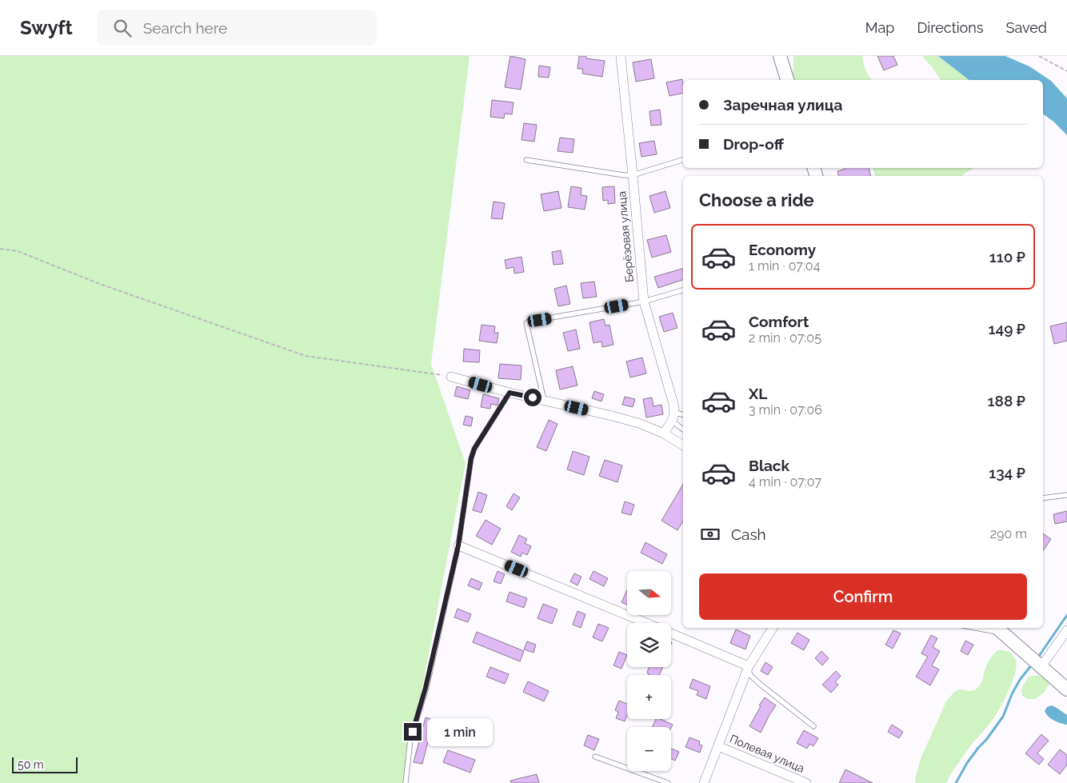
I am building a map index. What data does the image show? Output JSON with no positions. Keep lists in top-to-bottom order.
{
  "streets": {
    "street": ["Берёзовая улица", "Полевая улица"]
  },
  "scale_bar": "50 m",
  "north": "right",
  "page": {
    "header": "Swyft",
    "search": "Search here",
    "nav": ["Map", "Directions", "Saved"],
    "banner": ["Заречная улица", "Drop-off"],
    "heading": "Choose a ride",
    "list": [
      {
        "name": "Economy",
        "note": "1 min · 07:04",
        "value": "110 ₽"
      },
      {
        "name": "Comfort",
        "note": "2 min · 07:05",
        "value": "149 ₽"
      },
      {
        "name": "XL",
        "note": "3 min · 07:06",
        "value": "188 ₽"
      },
      {
        "name": "Black",
        "note": "4 min · 07:07",
        "value": "134 ₽"
      }
    ],
    "pay": ["Cash", "290 m"],
    "buttons": "Confirm",
    "map_buttons": ["+", "−"],
    "bubble": "1 min",
    "scale": "50 m"
  }
}
